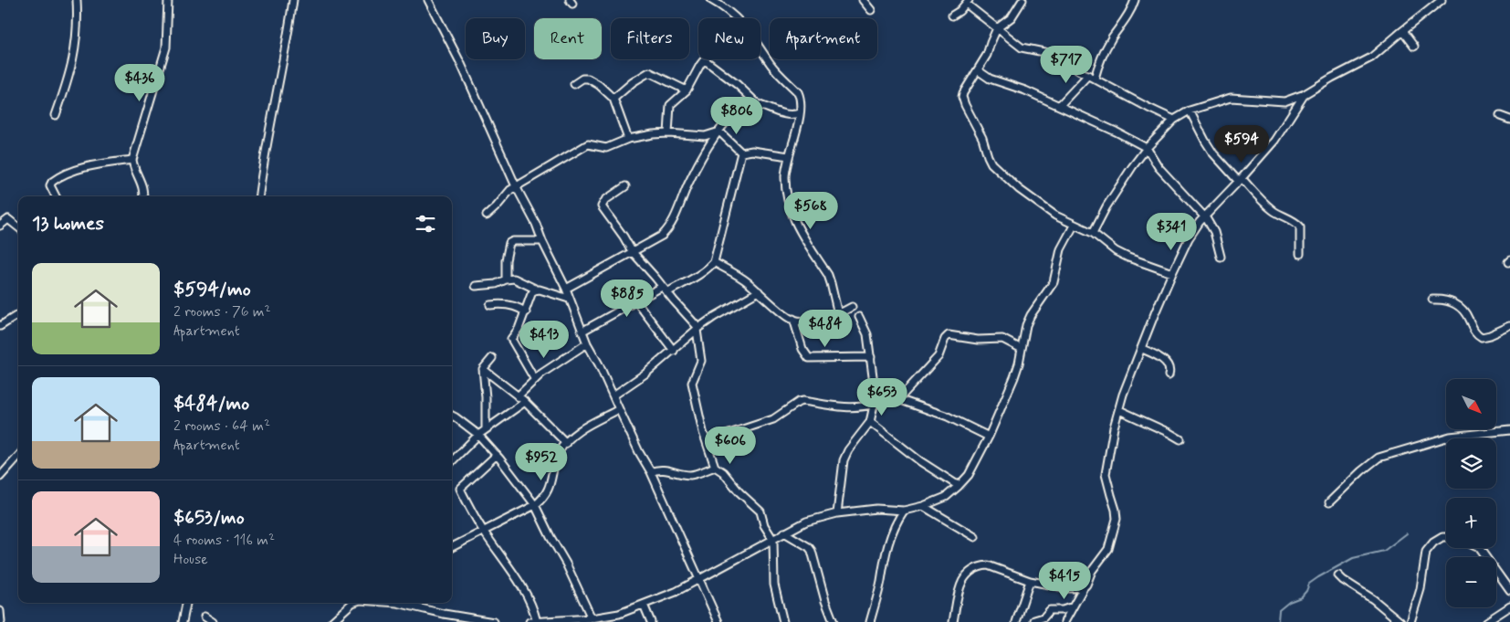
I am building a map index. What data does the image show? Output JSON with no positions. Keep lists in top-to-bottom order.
{
  "north": "bottom right",
  "page": {
    "chip": [
      "Buy",
      "Rent",
      "Filters",
      "New",
      "Apartment"
    ],
    "price": [
      "$717",
      "$436",
      "$806",
      "$594",
      "$568",
      "$341",
      "$885",
      "$484",
      "$413",
      "$653",
      "$606",
      "$952",
      "$415"
    ],
    "heading": "13 homes",
    "list": [
      {
        "name": "$594/mo",
        "note": "2 rooms · 76 m² · Apartment"
      },
      {
        "name": "$484/mo",
        "note": "2 rooms · 64 m² · Apartment"
      },
      {
        "name": "$653/mo",
        "note": "4 rooms · 116 m² · House"
      }
    ],
    "map_buttons": ["+", "−"]
  }
}
